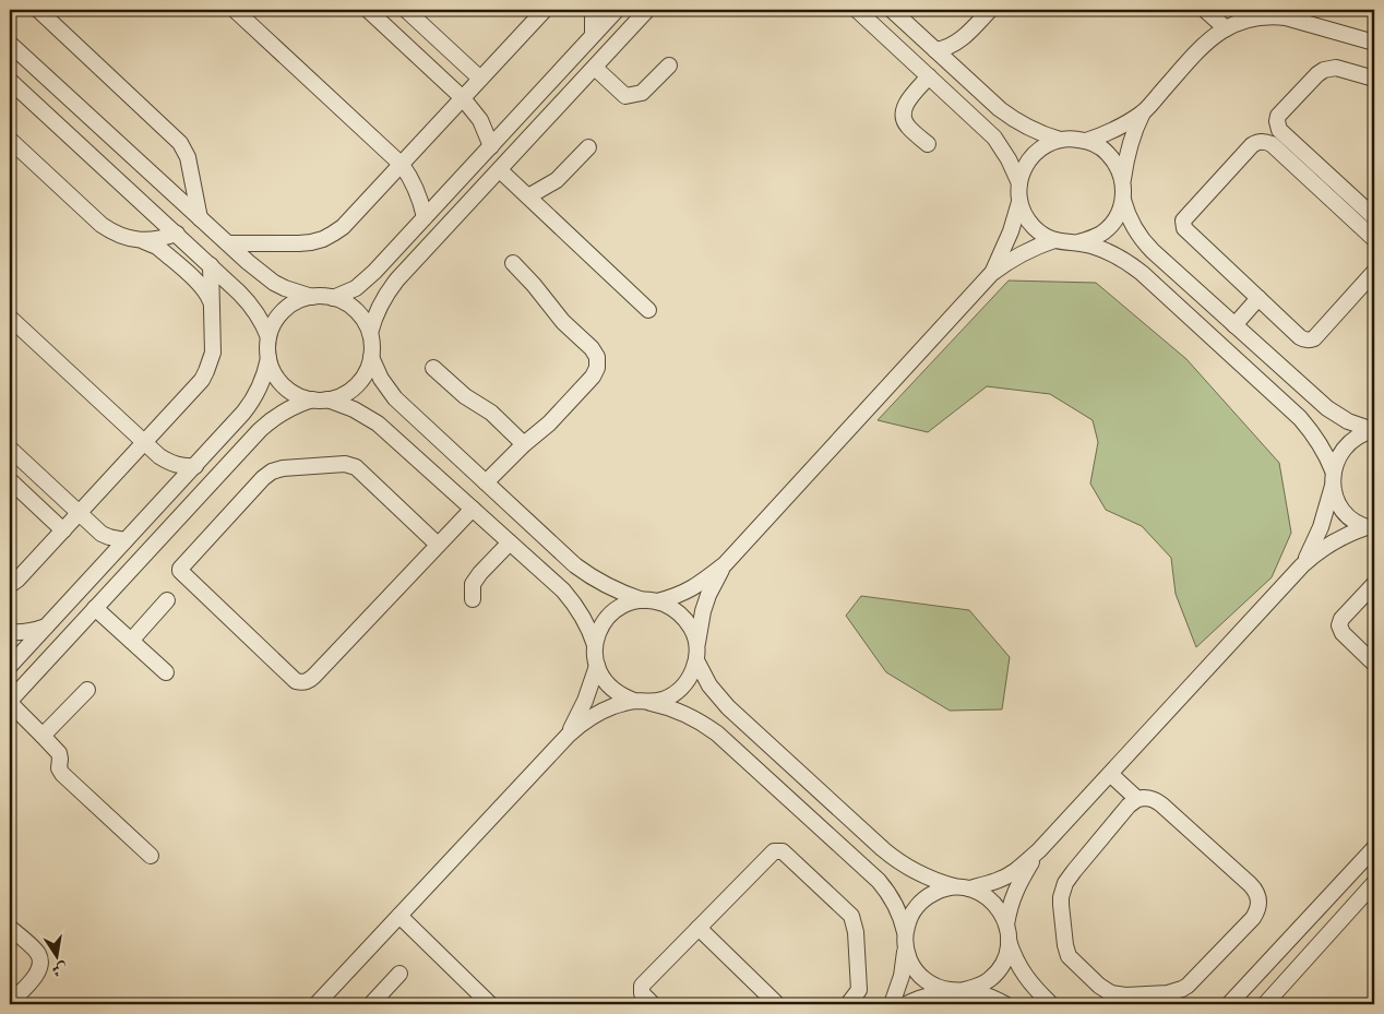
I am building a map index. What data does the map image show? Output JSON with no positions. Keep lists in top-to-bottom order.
{
  "north": "bottom"
}
